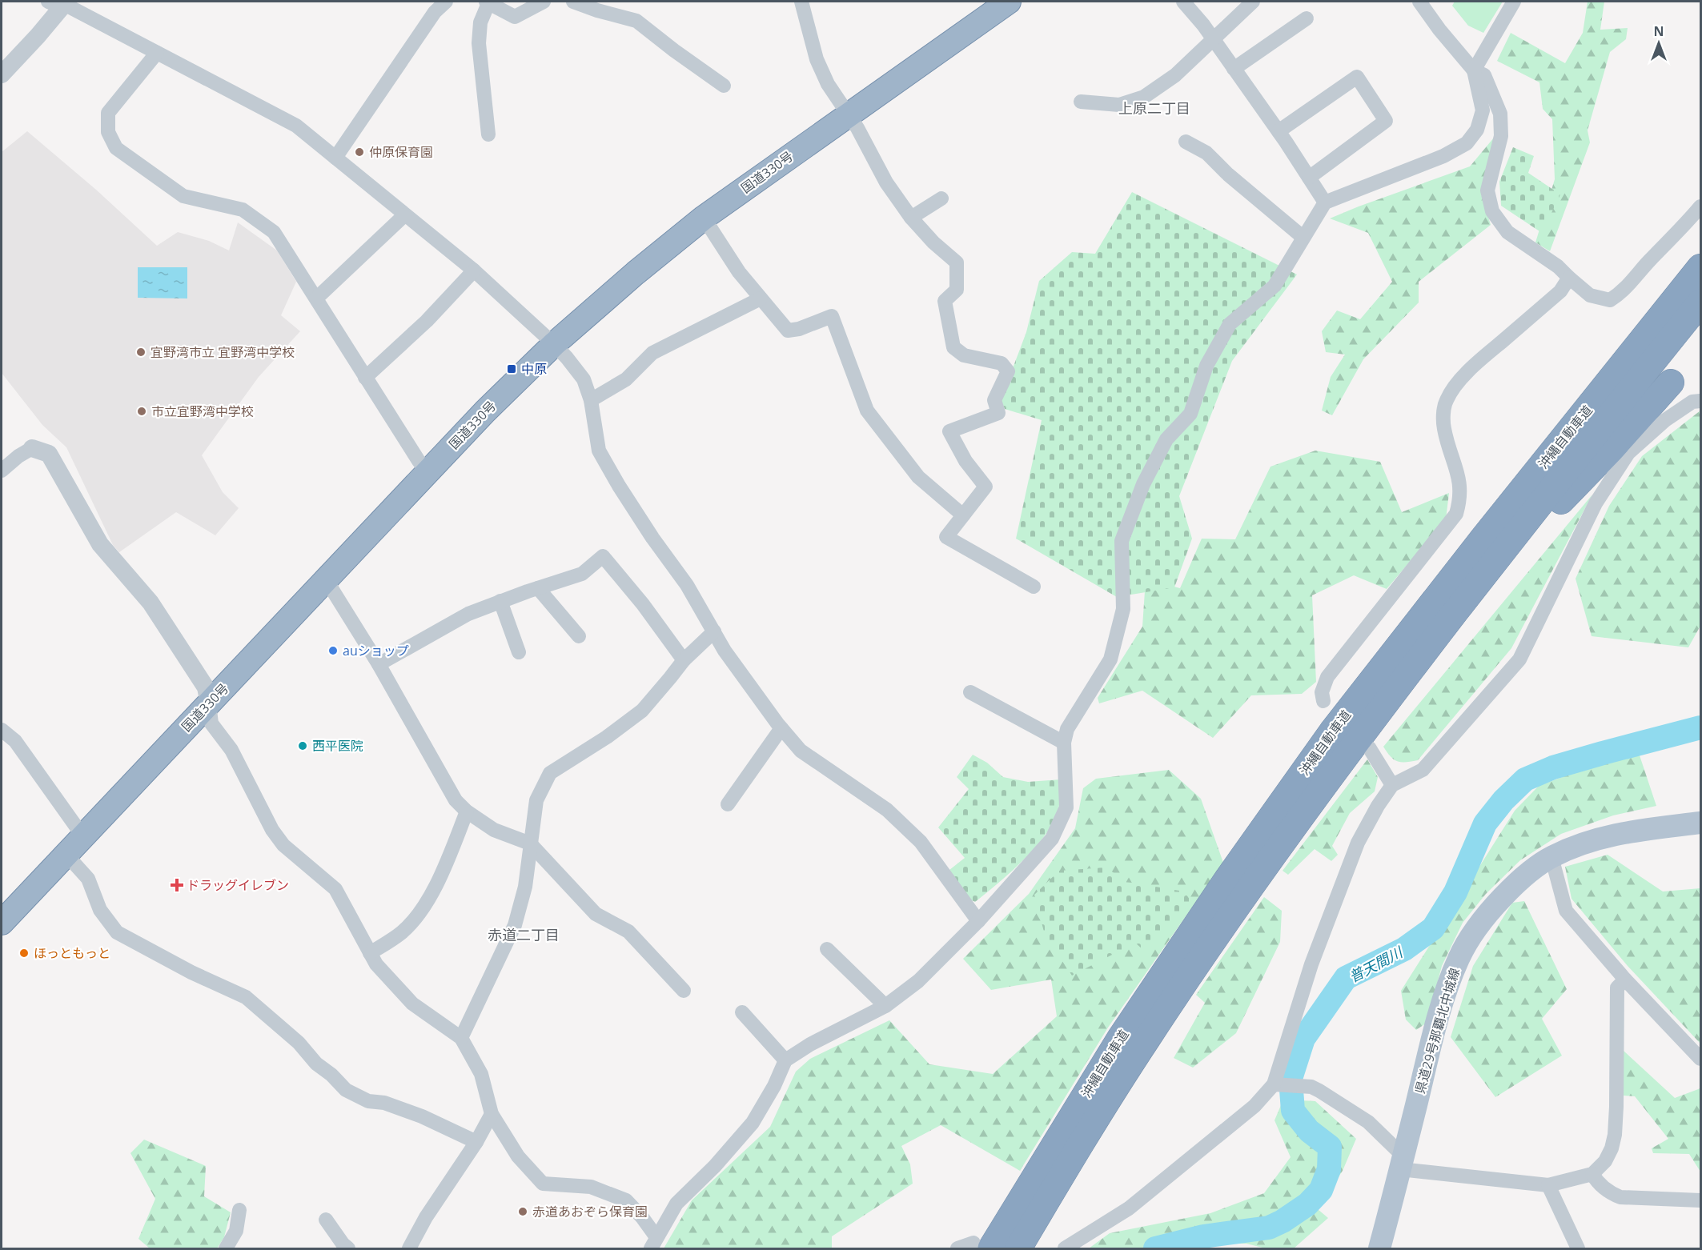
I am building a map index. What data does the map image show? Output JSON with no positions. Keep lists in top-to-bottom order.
{
  "streets": {
    "highway": ["国道330号", "沖縄自動車道"],
    "main road": ["県道29号那覇北中城線"]
  },
  "districts": ["上原二丁目", "赤道二丁目"],
  "water": ["普天間川"],
  "places": {
    "other": [
      "仲原保育園",
      "宜野湾市立 宜野湾中学校",
      "市立宜野湾中学校",
      "auショップ",
      "西平医院",
      "ほっともっと",
      "赤道あおぞら保育園"
    ],
    "transit": ["中原"],
    "health": ["ドラッグイレブン"]
  },
  "north": "top"
}
